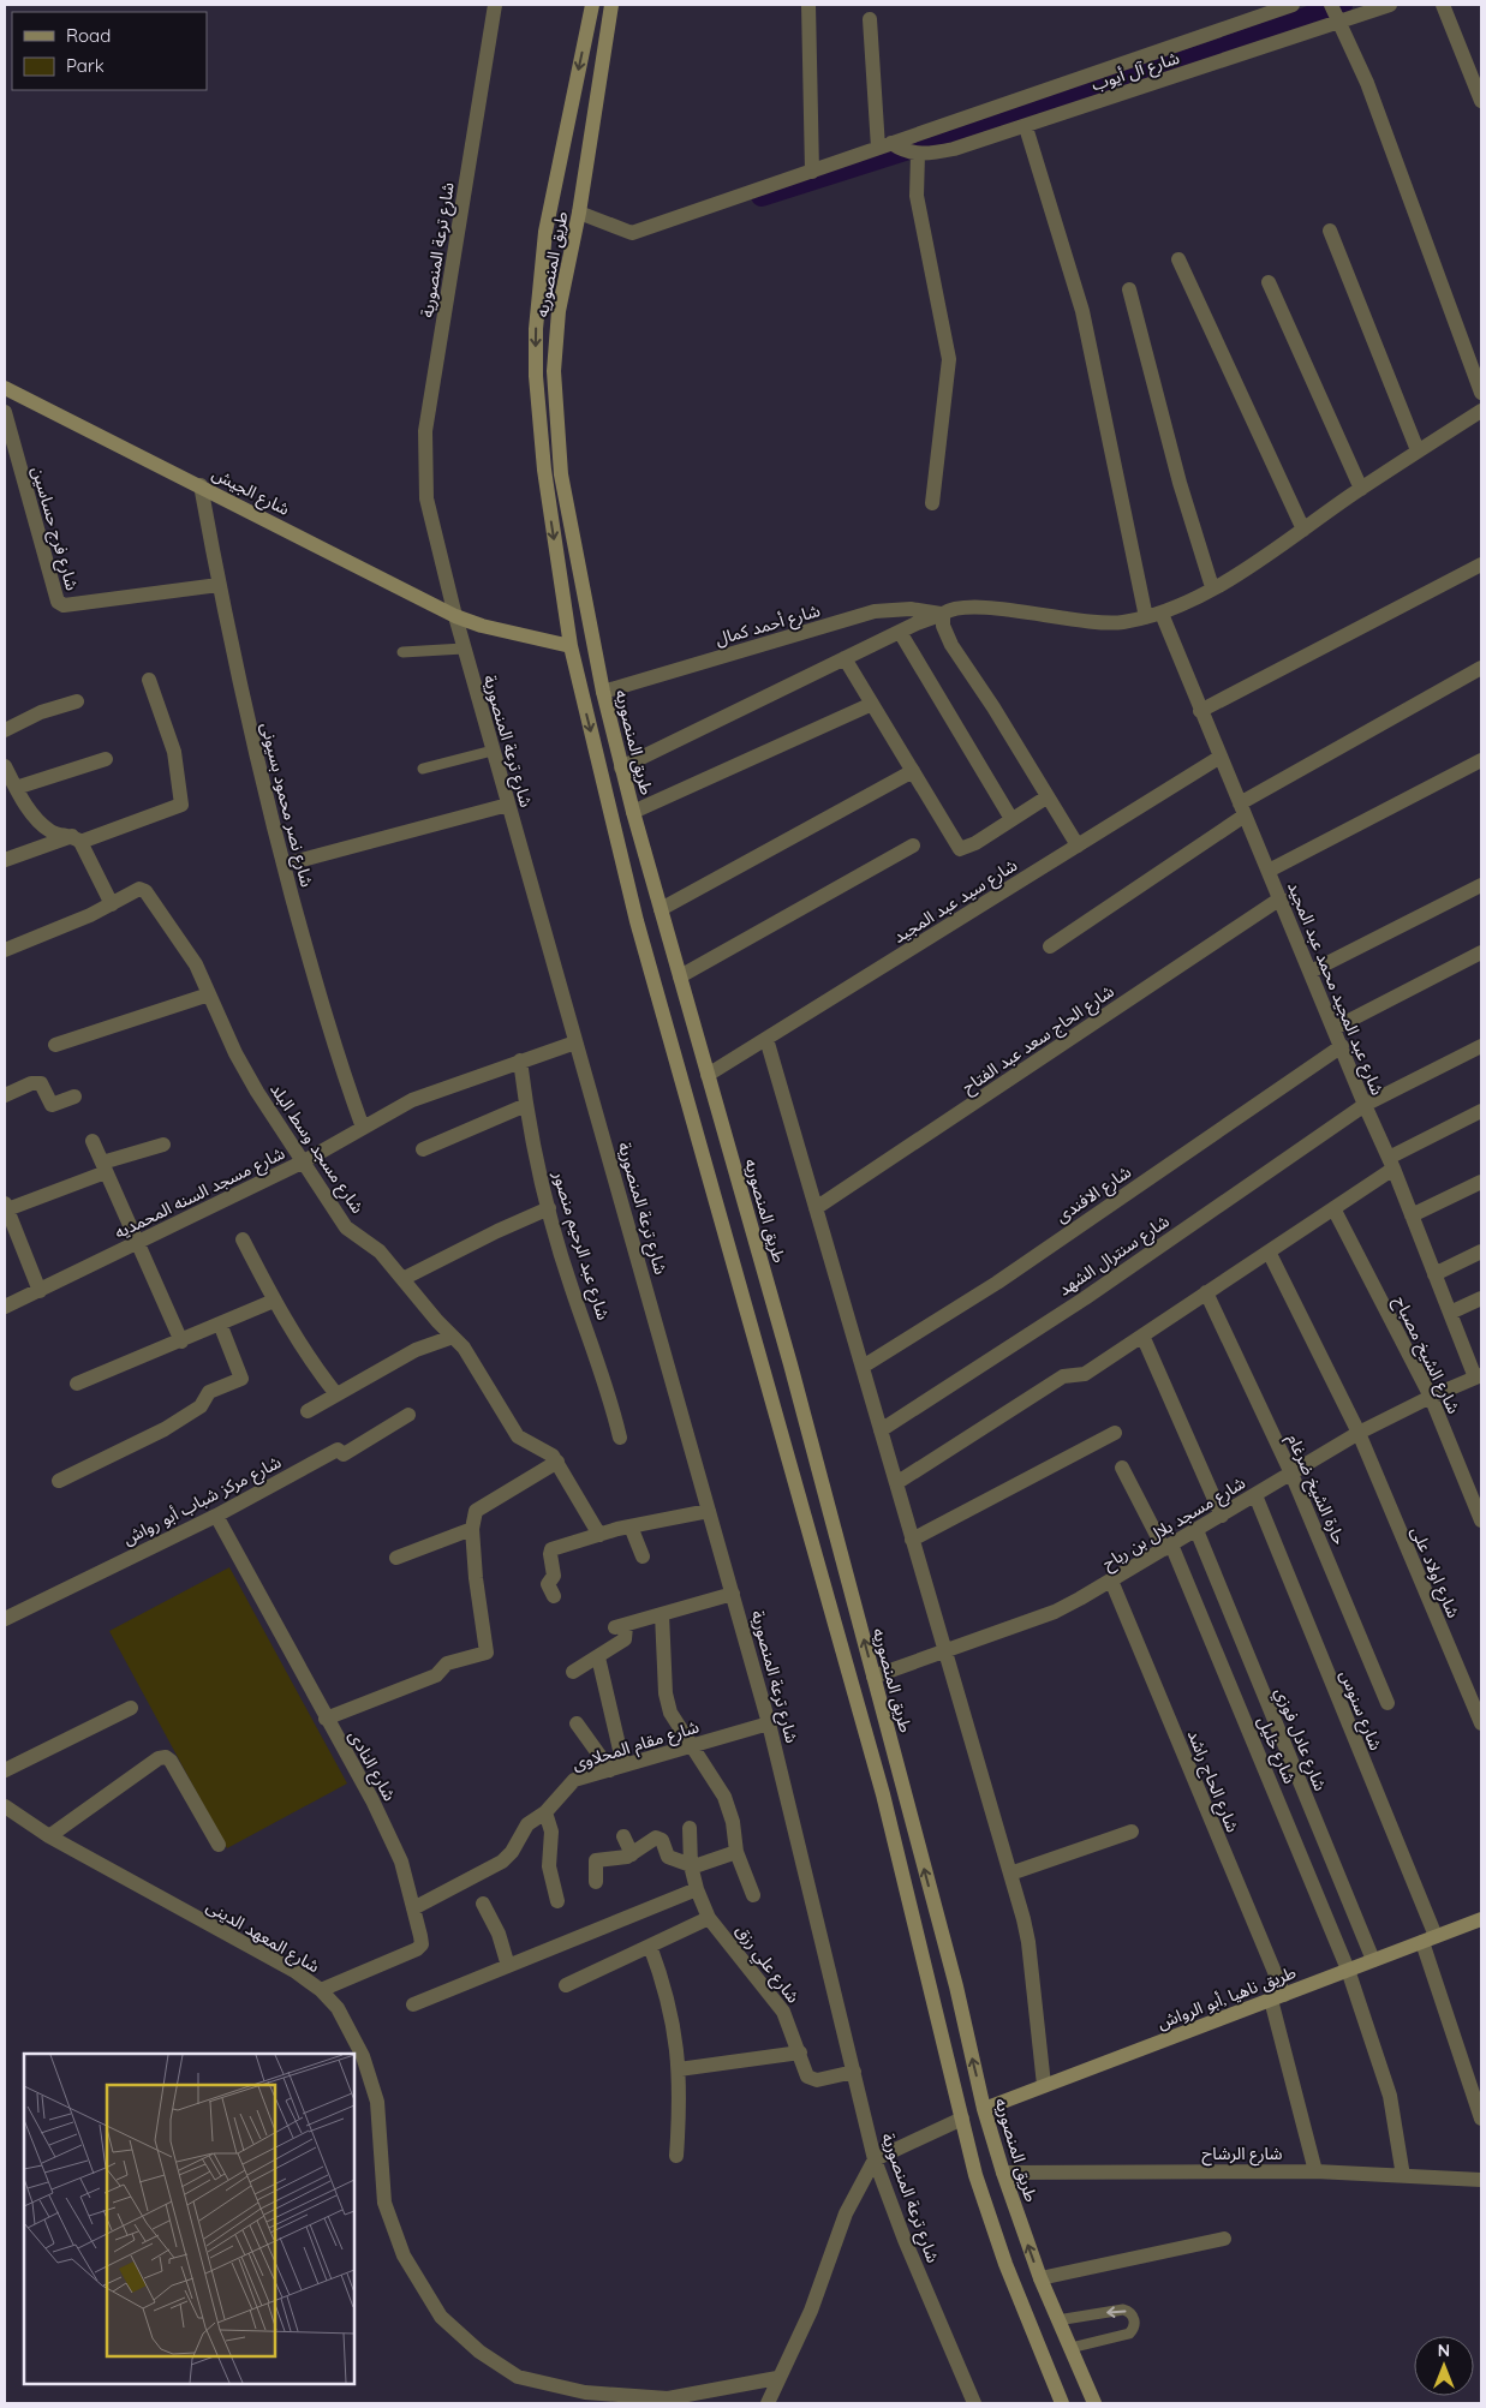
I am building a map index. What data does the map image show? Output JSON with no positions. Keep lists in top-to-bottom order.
{
  "streets": {
    "main road": ["طريق المنصوريه", "شارع الجيش", "طريق ناهيا ,أبو الرواش"],
    "street": [
      "شارع آل أيوب",
      "شارع ترعة المنصورية",
      "شارع فرج حساسين",
      "شارع أحمد كمال",
      "شارع نصر محمود بسيونى",
      "شارع سيد عبد المجيد",
      "شارع عبد المجيد محمد عبد المجيد",
      "شارع الحاج سعد عبد الفتاح",
      "شارع مسجد وسط البلد",
      "شارع مسجد السنه المحمديه",
      "شارع الافندى",
      "شارع عبد الرحيم منصور",
      "شارع سنترال الشهد",
      "شارع الشيخ مصباح",
      "حارة الشيخ ضرغام",
      "شارع مركز شباب أبو رواش",
      "شارع مسجد بلال بن رباح",
      "شارع اولاد على",
      "شارع سنوس",
      "شارع عادل فوزي",
      "شارع مقام المحلاوى",
      "شارع خليل",
      "شارع النادى",
      "شارع الحاج راشد",
      "شارع المعهد الدينى",
      "شارع علي رزق",
      "شارع الرشاح"
    ]
  },
  "crossings": [
    ["شارع آل أيوب", "طريق المنصوريه"],
    ["شارع آل أيوب", "شارع عبد المجيد محمد عبد المجيد"],
    ["شارع ترعة المنصورية", "شارع الجيش"],
    ["شارع ترعة المنصورية", "شارع مسجد السنه المحمديه"],
    ["شارع ترعة المنصورية", "شارع مقام المحلاوى"],
    ["شارع ترعة المنصورية", "شارع علي رزق"],
    ["طريق المنصوريه", "شارع الجيش"],
    ["طريق المنصوريه", "شارع أحمد كمال"],
    ["طريق المنصوريه", "شارع سيد عبد المجيد"],
    ["طريق المنصوريه", "شارع مسجد بلال بن رباح"],
    ["طريق المنصوريه", "طريق ناهيا ,أبو الرواش"],
    ["طريق المنصوريه", "شارع الرشاح"],
    ["شارع الجيش", "شارع نصر محمود بسيونى"],
    ["شارع فرج حساسين", "شارع نصر محمود بسيونى"],
    ["شارع نصر محمود بسيونى", "شارع مسجد السنه المحمديه"],
    ["شارع سيد عبد المجيد", "شارع عبد المجيد محمد عبد المجيد"],
    ["شارع عبد المجيد محمد عبد المجيد", "شارع الحاج سعد عبد الفتاح"],
    ["شارع عبد المجيد محمد عبد المجيد", "شارع الافندى"],
    ["شارع عبد المجيد محمد عبد المجيد", "شارع سنترال الشهد"],
    ["شارع عبد المجيد محمد عبد المجيد", "شارع مسجد بلال بن رباح"],
    ["شارع مسجد وسط البلد", "شارع مسجد السنه المحمديه"],
    ["شارع مسجد السنه المحمديه", "شارع عبد الرحيم منصور"],
    ["شارع الشيخ مصباح", "شارع مسجد بلال بن رباح"],
    ["حارة الشيخ ضرغام", "شارع مسجد بلال بن رباح"],
    ["شارع مركز شباب أبو رواش", "شارع النادى"],
    ["شارع مسجد بلال بن رباح", "شارع اولاد على"],
    ["شارع مسجد بلال بن رباح", "شارع سنوس"],
    ["شارع مسجد بلال بن رباح", "شارع عادل فوزي"],
    ["شارع مسجد بلال بن رباح", "شارع خليل"],
    ["شارع مسجد بلال بن رباح", "شارع الحاج راشد"],
    ["شارع سنوس", "طريق ناهيا ,أبو الرواش"],
    ["شارع عادل فوزي", "طريق ناهيا ,أبو الرواش"],
    ["شارع مقام المحلاوى", "شارع النادى"],
    ["شارع خليل", "طريق ناهيا ,أبو الرواش"],
    ["شارع خليل", "شارع الرشاح"],
    ["شارع النادى", "شارع المعهد الدينى"],
    ["شارع الحاج راشد", "طريق ناهيا ,أبو الرواش"],
    ["شارع الحاج راشد", "شارع الرشاح"]
  ],
  "legend": ["Road", "Park"],
  "north": "top"
}
